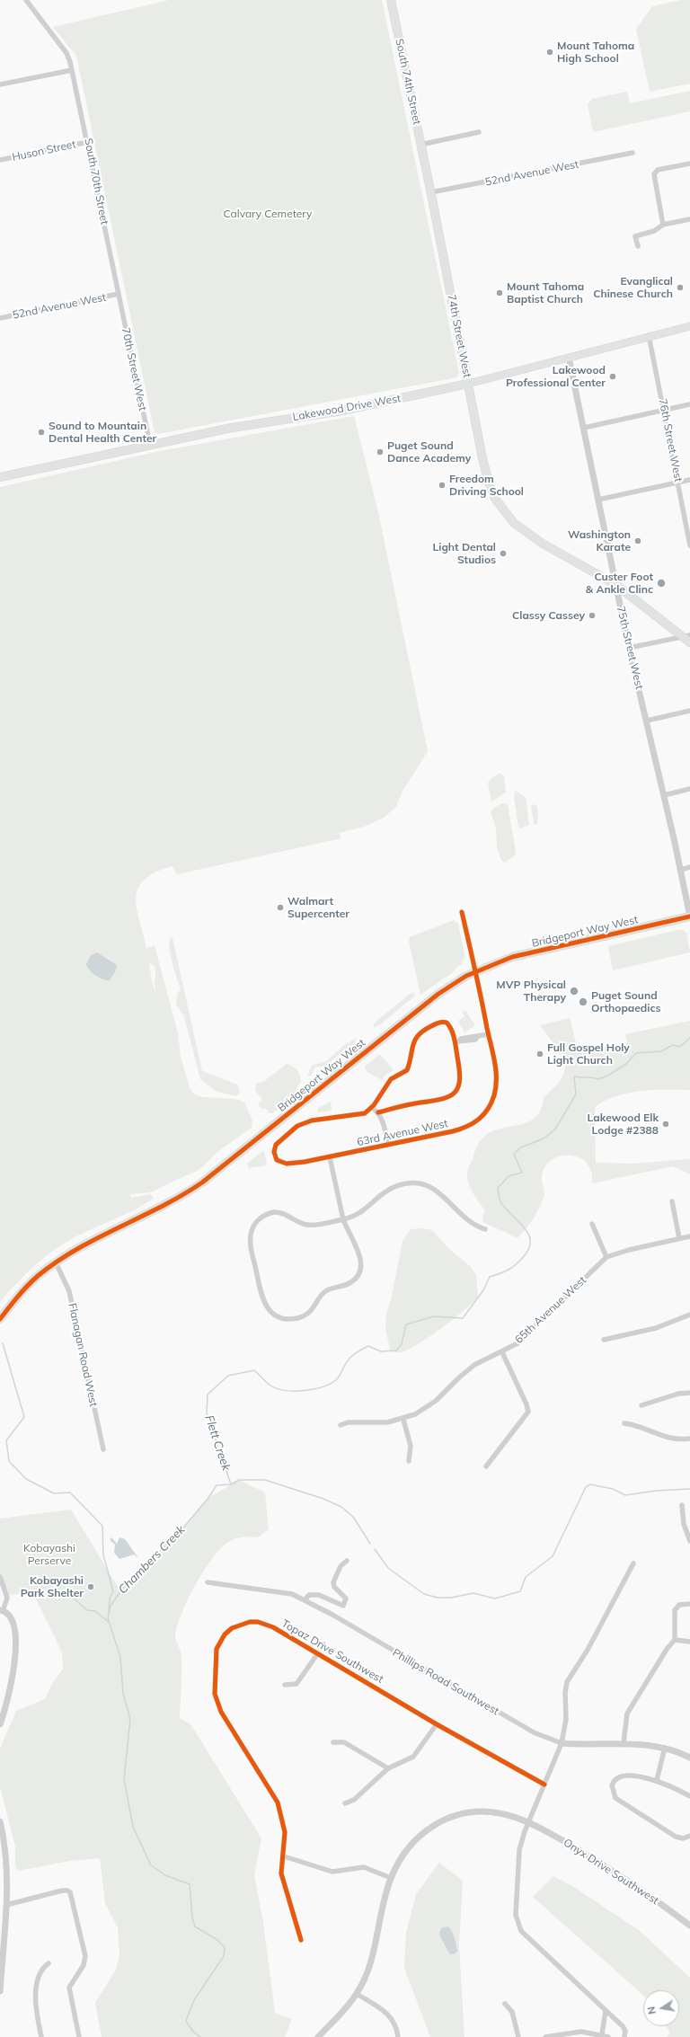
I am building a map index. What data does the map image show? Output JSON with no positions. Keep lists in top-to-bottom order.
{
  "streets": {
    "main road": [
      "South 74th Street",
      "74th Street West",
      "Lakewood Drive West",
      "Bridgeport Way West"
    ],
    "street": [
      "Huson Street",
      "52nd Avenue West",
      "South 70th Street",
      "70th Street West",
      "76th Street West",
      "75th Street West",
      "63rd Avenue West",
      "65th Avenue West",
      "Flanagan Road West",
      "Topaz Drive Southwest",
      "Phillips Road Southwest",
      "Onyx Drive Southwest"
    ]
  },
  "crossings": [
    ["South 74th Street", "74th Street West"],
    ["Huson Street", "South 70th Street"],
    ["52nd Avenue West", "South 70th Street"],
    ["52nd Avenue West", "74th Street West"],
    ["52nd Avenue West", "70th Street West"],
    ["South 70th Street", "70th Street West"],
    ["74th Street West", "Lakewood Drive West"],
    ["74th Street West", "75th Street West"],
    ["70th Street West", "Lakewood Drive West"],
    ["Lakewood Drive West", "76th Street West"],
    ["Lakewood Drive West", "75th Street West"],
    ["75th Street West", "Bridgeport Way West"],
    ["Bridgeport Way West", "Flanagan Road West"]
  ],
  "water": ["Flett Creek", "Chambers Creek"],
  "parks": ["Calvary Cemetery", "Kobayashi Perserve"],
  "places": [
    "Mount Tahoma High School",
    "Evanglical Chinese Church",
    "Mount Tahoma Baptist Church",
    "Lakewood Professional Center",
    "Sound to Mountain Dental Health Center",
    "Puget Sound Dance Academy",
    "Freedom Driving School",
    "Washington Karate",
    "Light Dental Studios",
    "Custer Foot & Ankle Clinc",
    "Classy Cassey",
    "Walmart Supercenter",
    "MVP Physical Therapy",
    "Puget Sound Orthopaedics",
    "Full Gospel Holy Light Church",
    "Lakewood Elk Lodge #2388",
    "Kobayashi Park Shelter"
  ],
  "north": "left"
}
